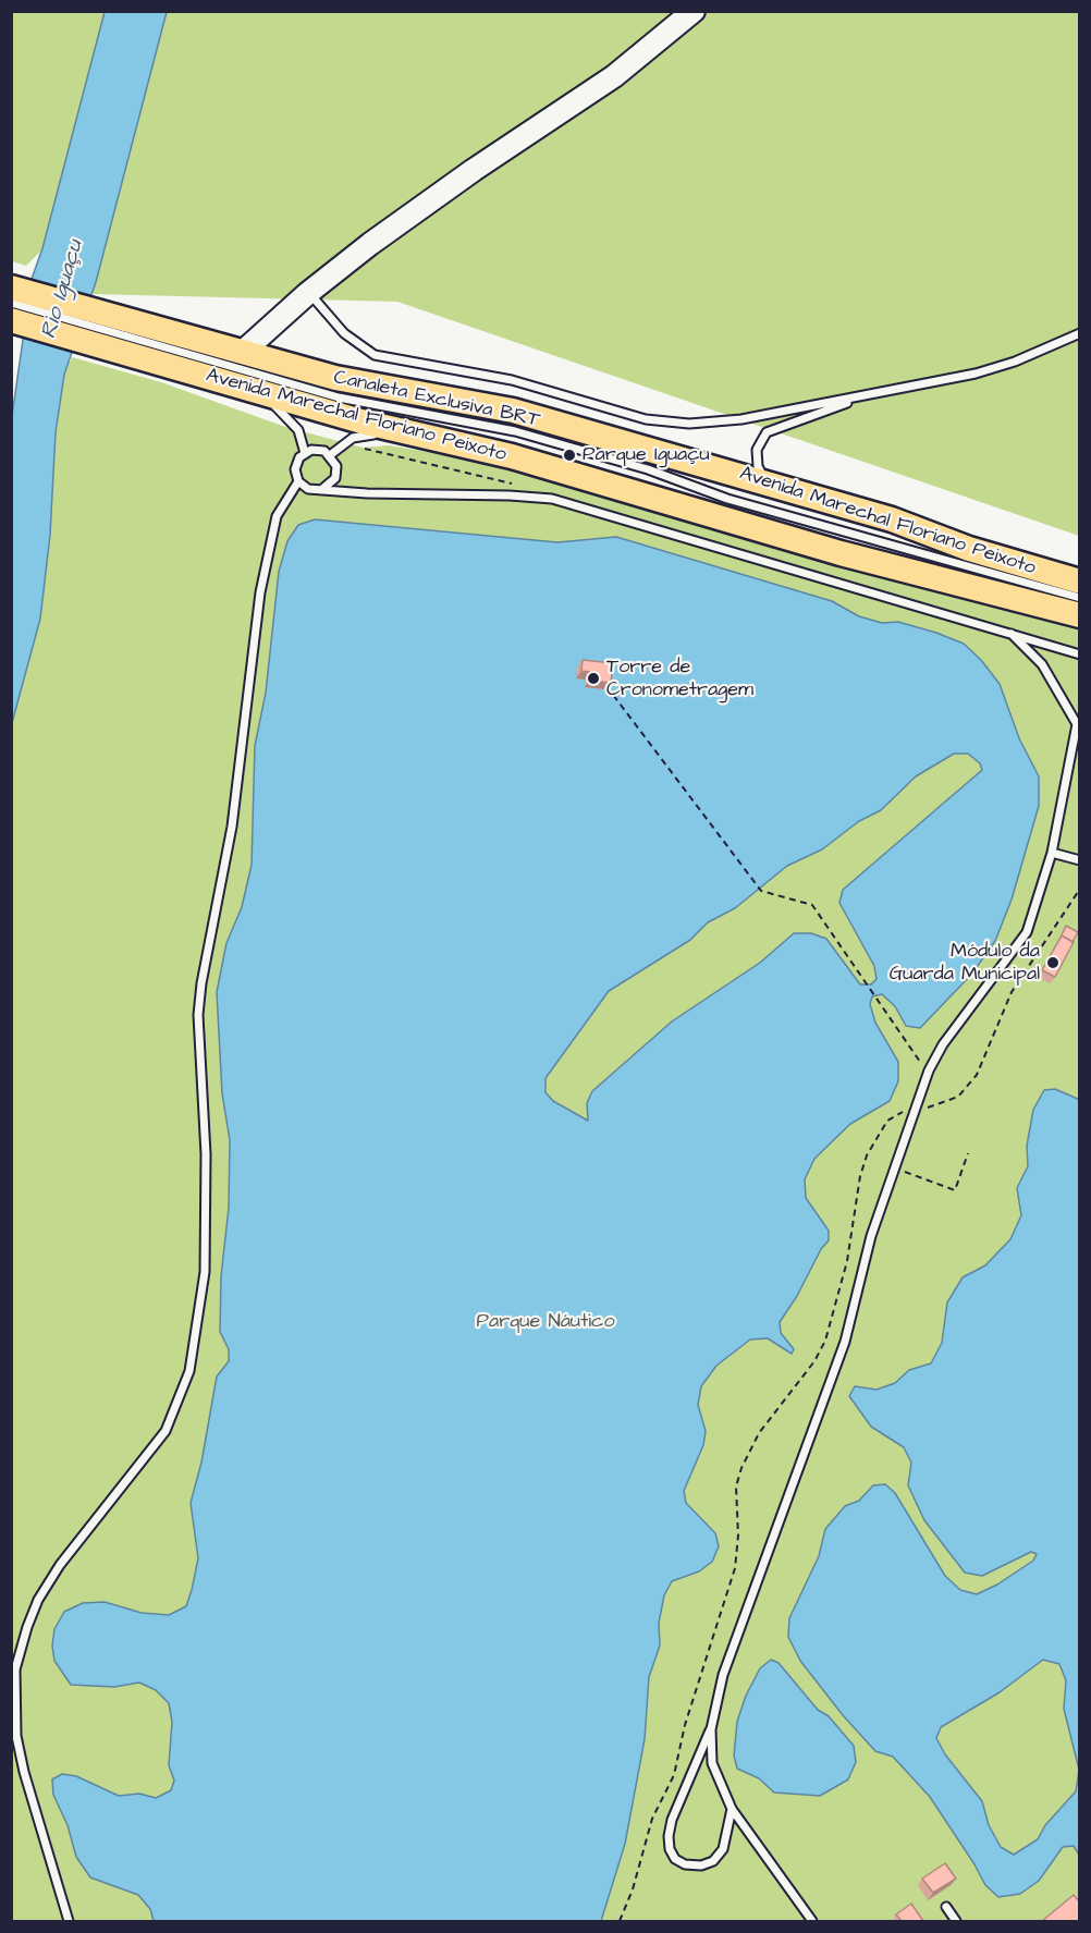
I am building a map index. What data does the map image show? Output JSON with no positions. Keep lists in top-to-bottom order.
{
  "streets": {
    "main road": ["Avenida Marechal Floriano Peixoto"],
    "lane": ["Canaleta Exclusiva BRT"]
  },
  "crossings": [
    ["Canaleta Exclusiva BRT", "Avenida Marechal Floriano Peixoto"]
  ],
  "water": ["Rio Iguaçu"],
  "parks": ["Parque Náutico"],
  "places": ["Parque Iguaçu", "Torre de Cronometragem", "Módulo da Guarda Municipal"]
}
